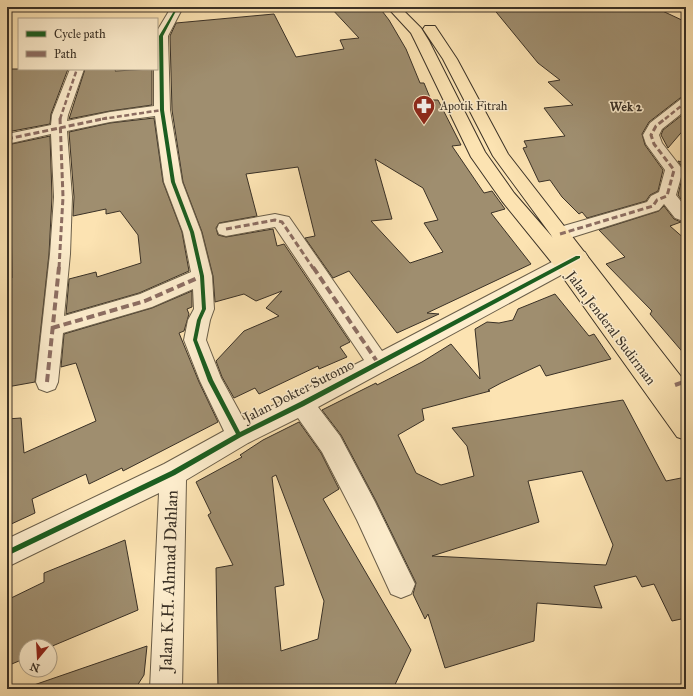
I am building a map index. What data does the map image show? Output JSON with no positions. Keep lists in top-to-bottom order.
{
  "streets": {
    "highway": ["Jalan Jenderal Sudirman"],
    "street": ["Jalan Dokter Sutomo", "Jalan K.H. Ahmad Dahlan"]
  },
  "crossings": [
    ["Jalan Jenderal Sudirman", "Jalan Dokter Sutomo"],
    ["Jalan Dokter Sutomo", "Jalan K.H. Ahmad Dahlan"]
  ],
  "districts": ["Wek 2"],
  "places": {
    "pharmacy": ["Apotik Fitrah"]
  },
  "legend": ["Cycle path", "Path"],
  "north": "bottom"
}
